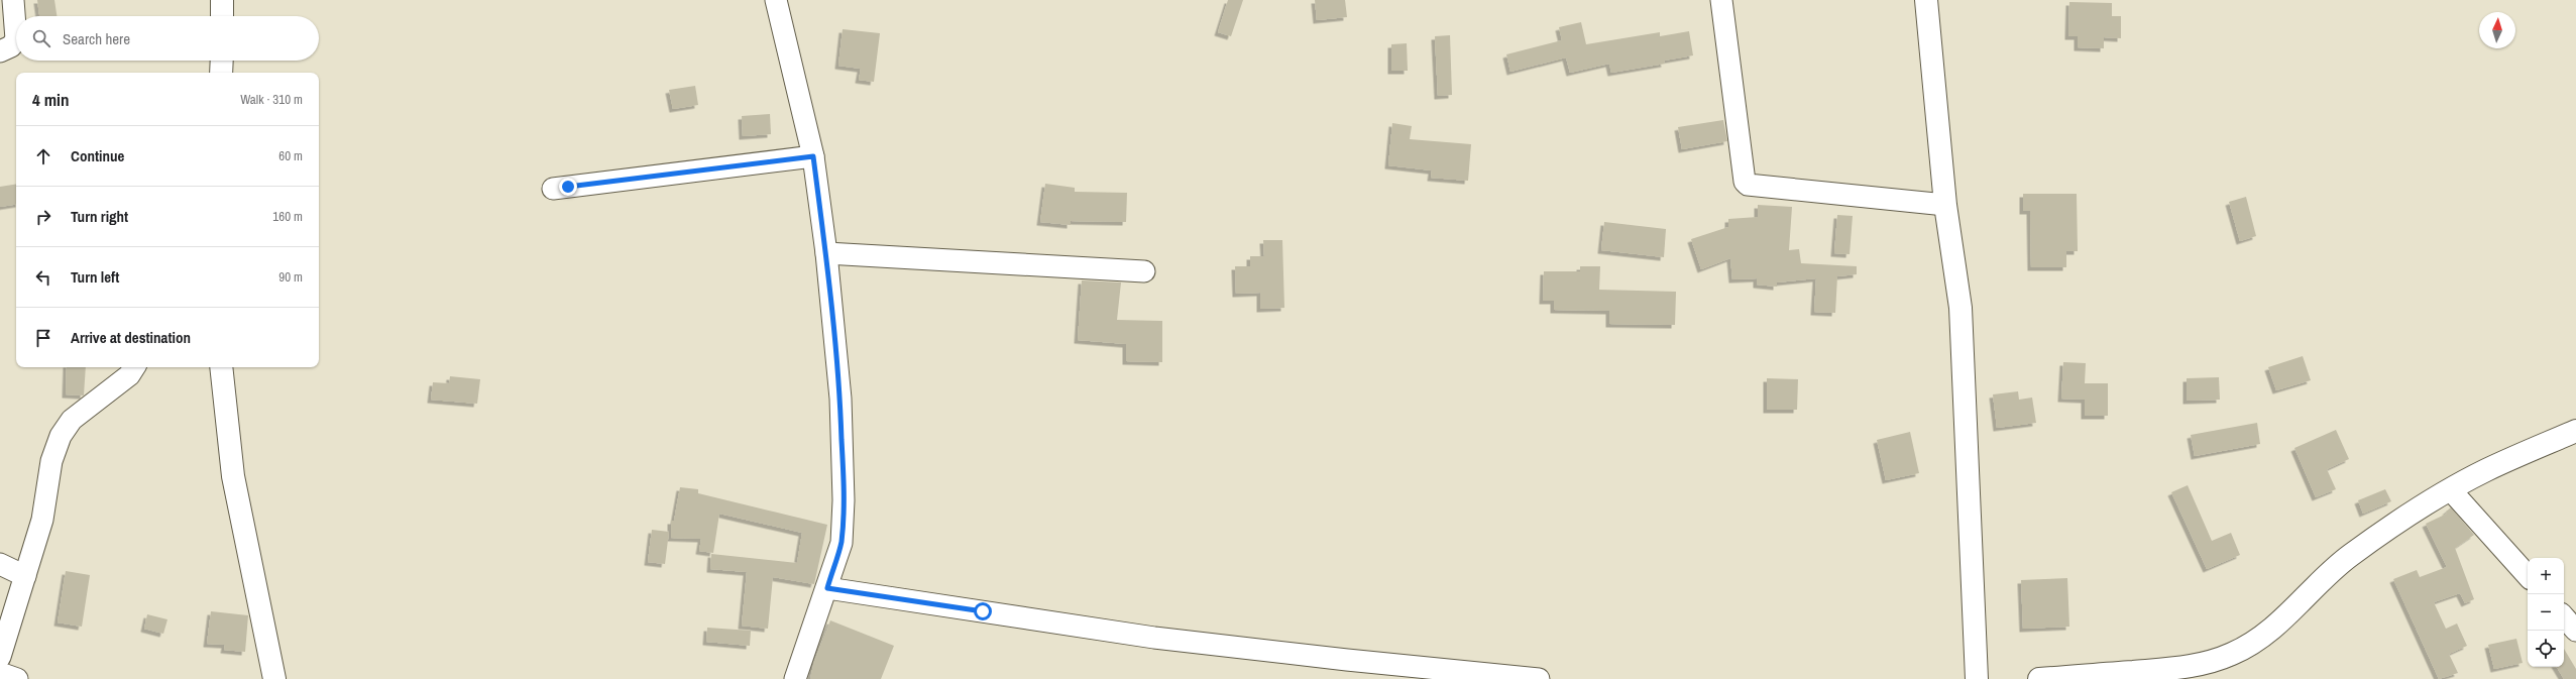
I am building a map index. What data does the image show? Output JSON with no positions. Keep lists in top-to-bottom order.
{
  "north": "top",
  "page": {
    "search": "Search here",
    "heading": ["4 min", "Walk · 310 m"],
    "list": [
      ["Continue", "60 m"],
      ["Turn right", "160 m"],
      ["Turn left", "90 m"],
      "Arrive at destination"
    ],
    "map_buttons": ["+", "−"]
  }
}
